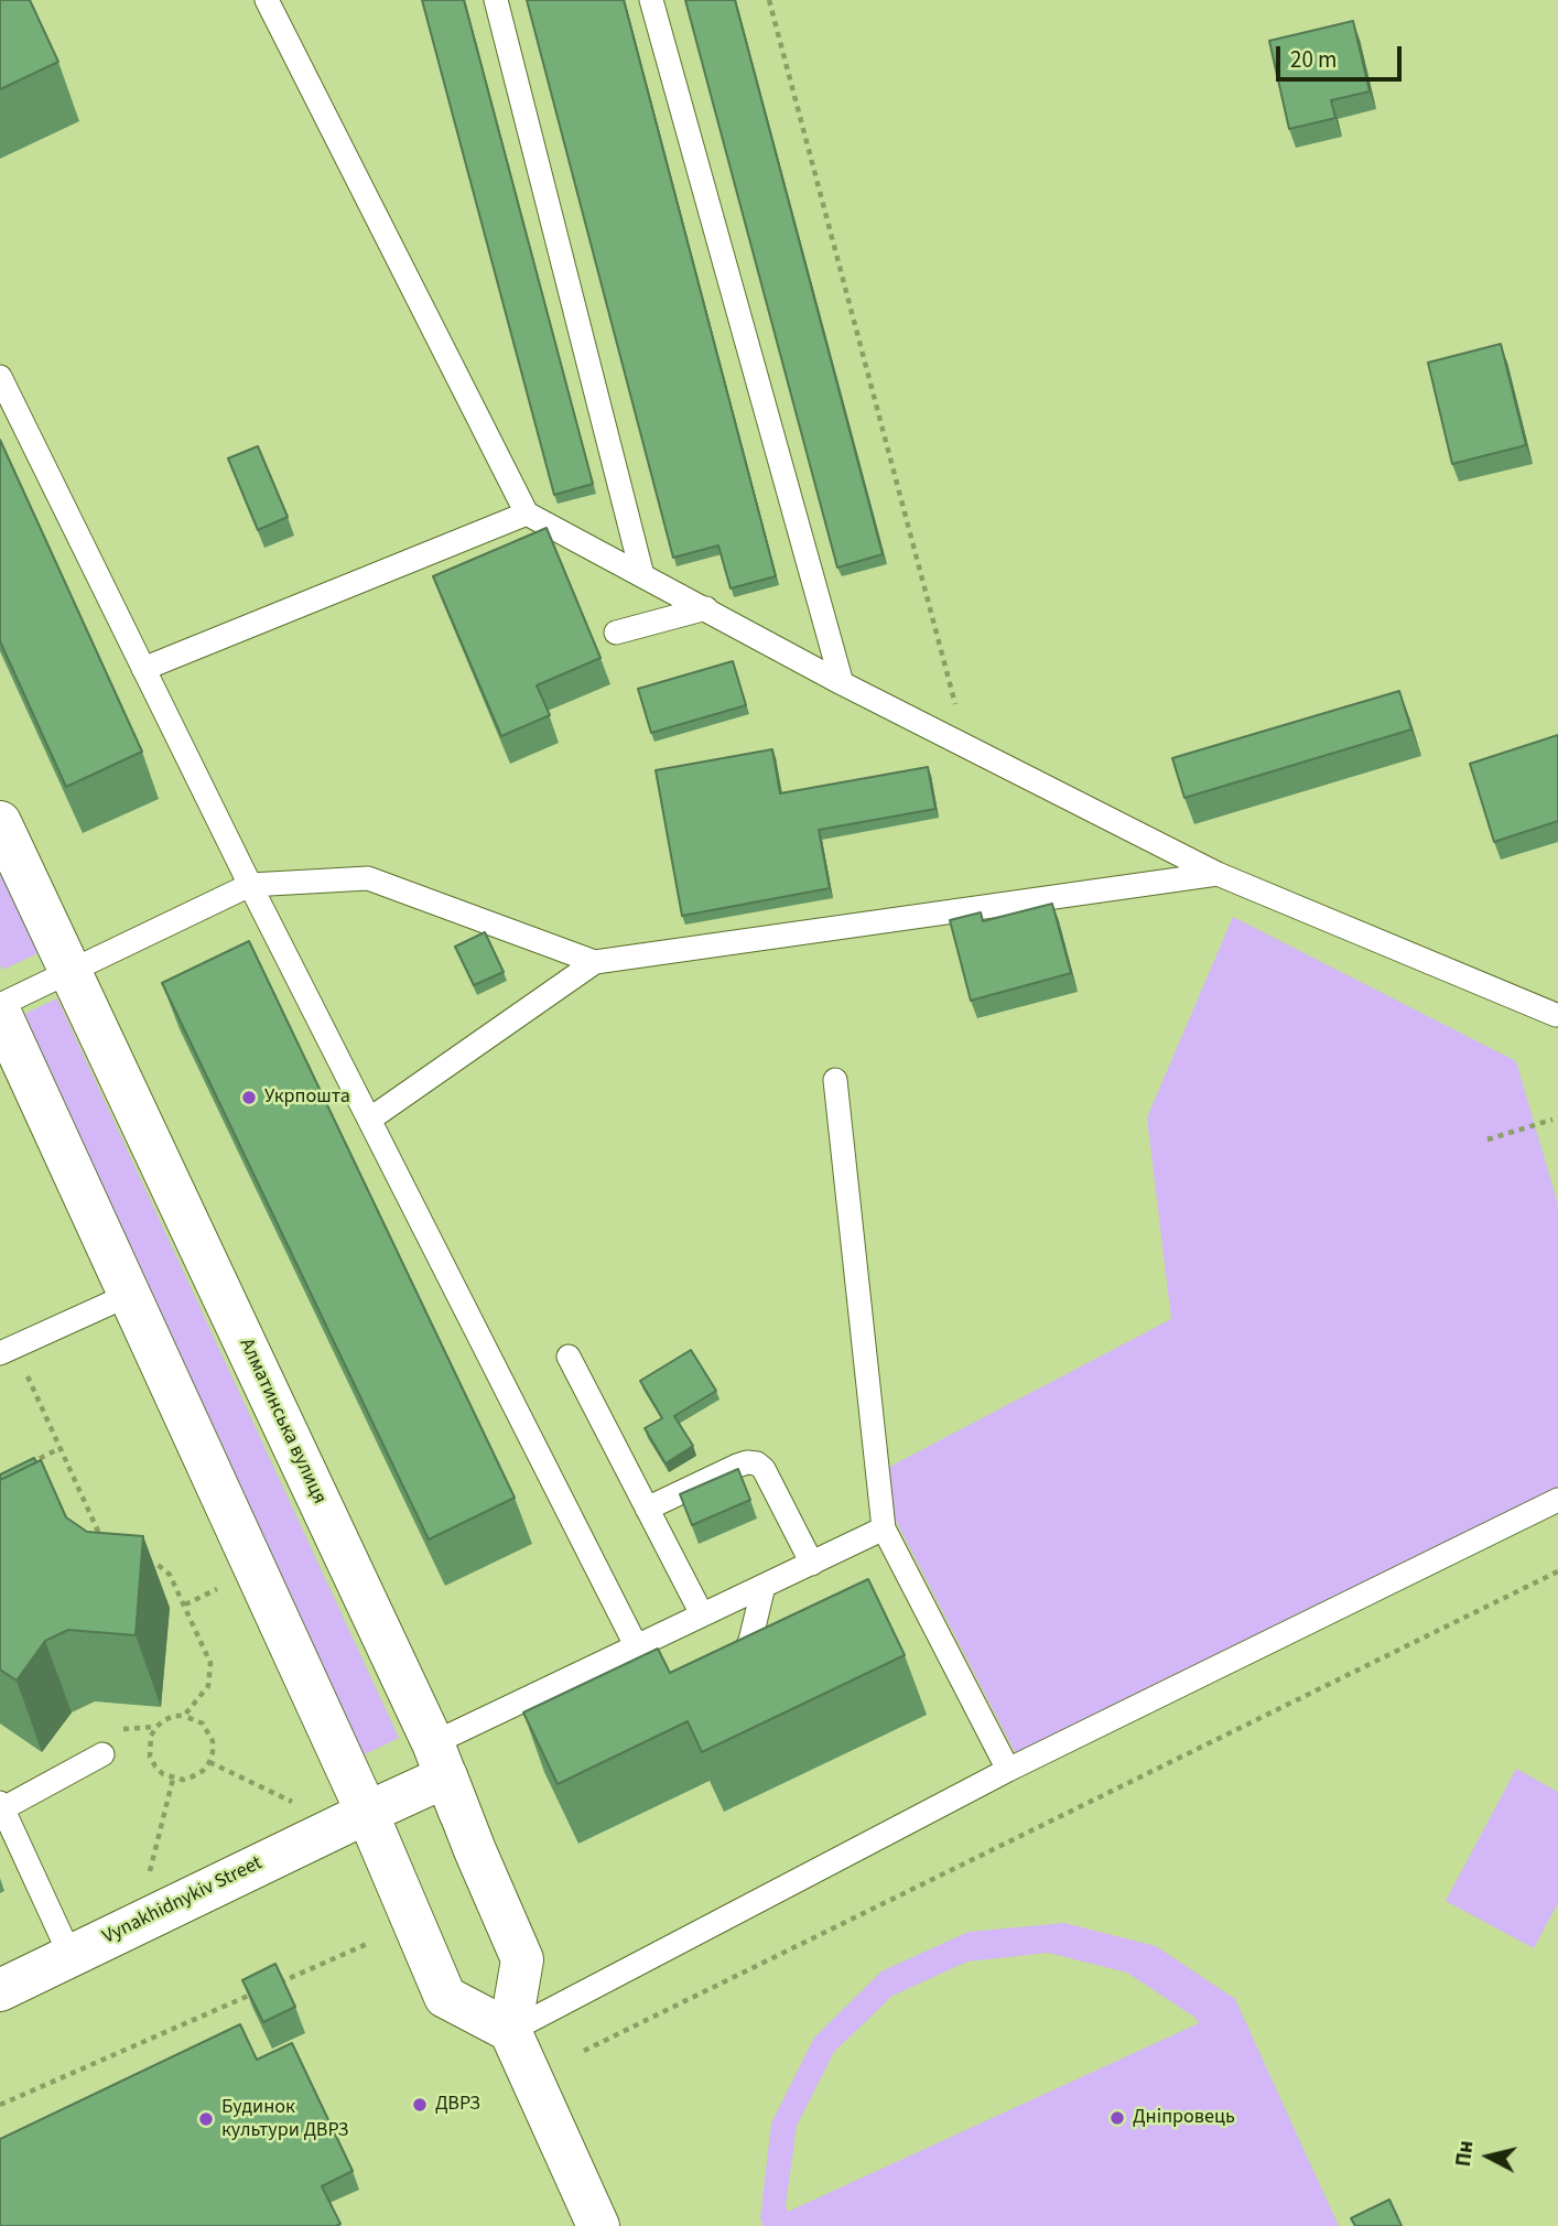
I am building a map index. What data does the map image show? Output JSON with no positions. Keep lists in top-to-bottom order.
{
  "streets": {
    "street": ["Алматинська вулиця", "Vynakhidnykiv Street"]
  },
  "crossings": [
    ["Алматинська вулиця", "Vynakhidnykiv Street"]
  ],
  "places": [
    "Укрпошта",
    "ДВРЗ",
    "Дніпровець",
    "Будинок культури ДВРЗ"
  ],
  "scale_bar": "20 m",
  "north": "left"
}
